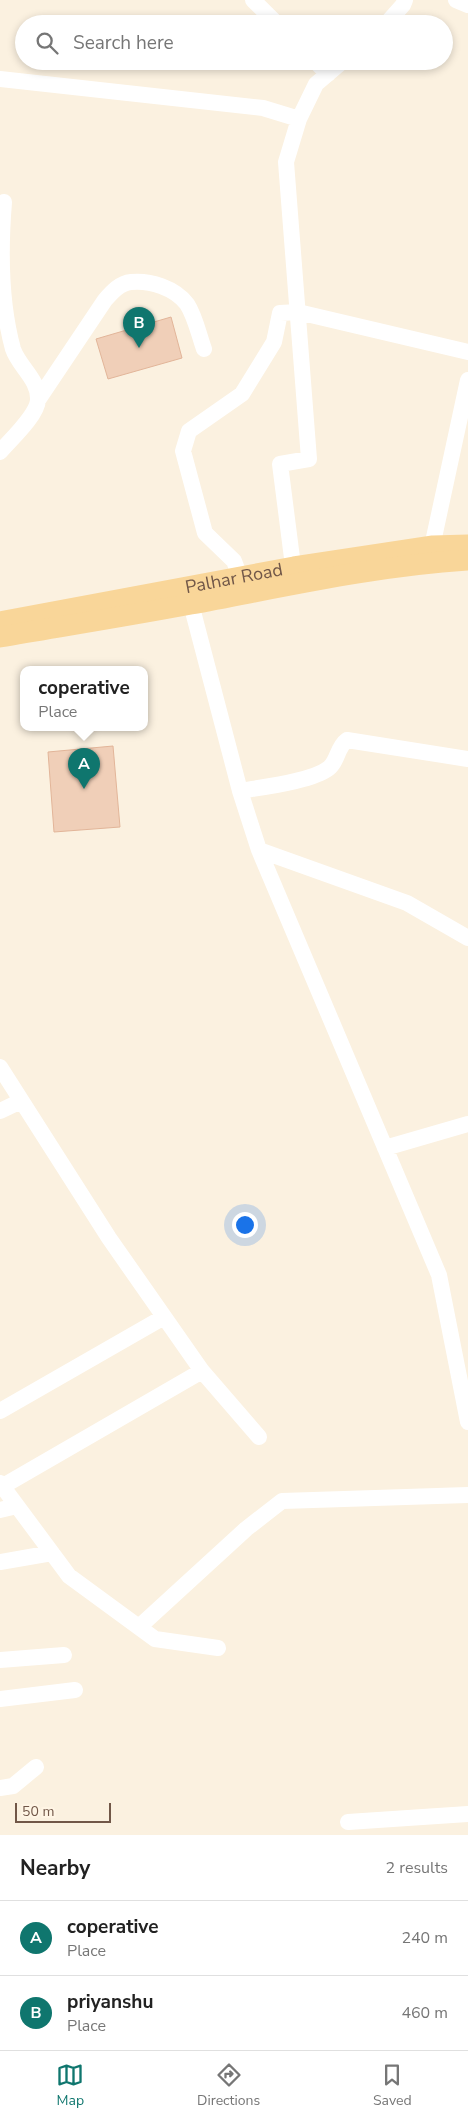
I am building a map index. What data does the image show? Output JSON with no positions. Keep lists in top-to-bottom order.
{
  "streets": {
    "main road": ["Palhar Road"]
  },
  "scale_bar": "50 m",
  "page": {
    "search": "Search here",
    "pins": ["B", "A"],
    "popup": ["coperative", "Place"],
    "scale": "50 m",
    "heading": ["Nearby", "2 results"],
    "list": [
      {
        "mark": "A",
        "name": "coperative",
        "note": "Place",
        "value": "240 m"
      },
      {
        "mark": "B",
        "name": "priyanshu",
        "note": "Place",
        "value": "460 m"
      }
    ],
    "nav": ["Map", "Directions", "Saved"]
  }
}
